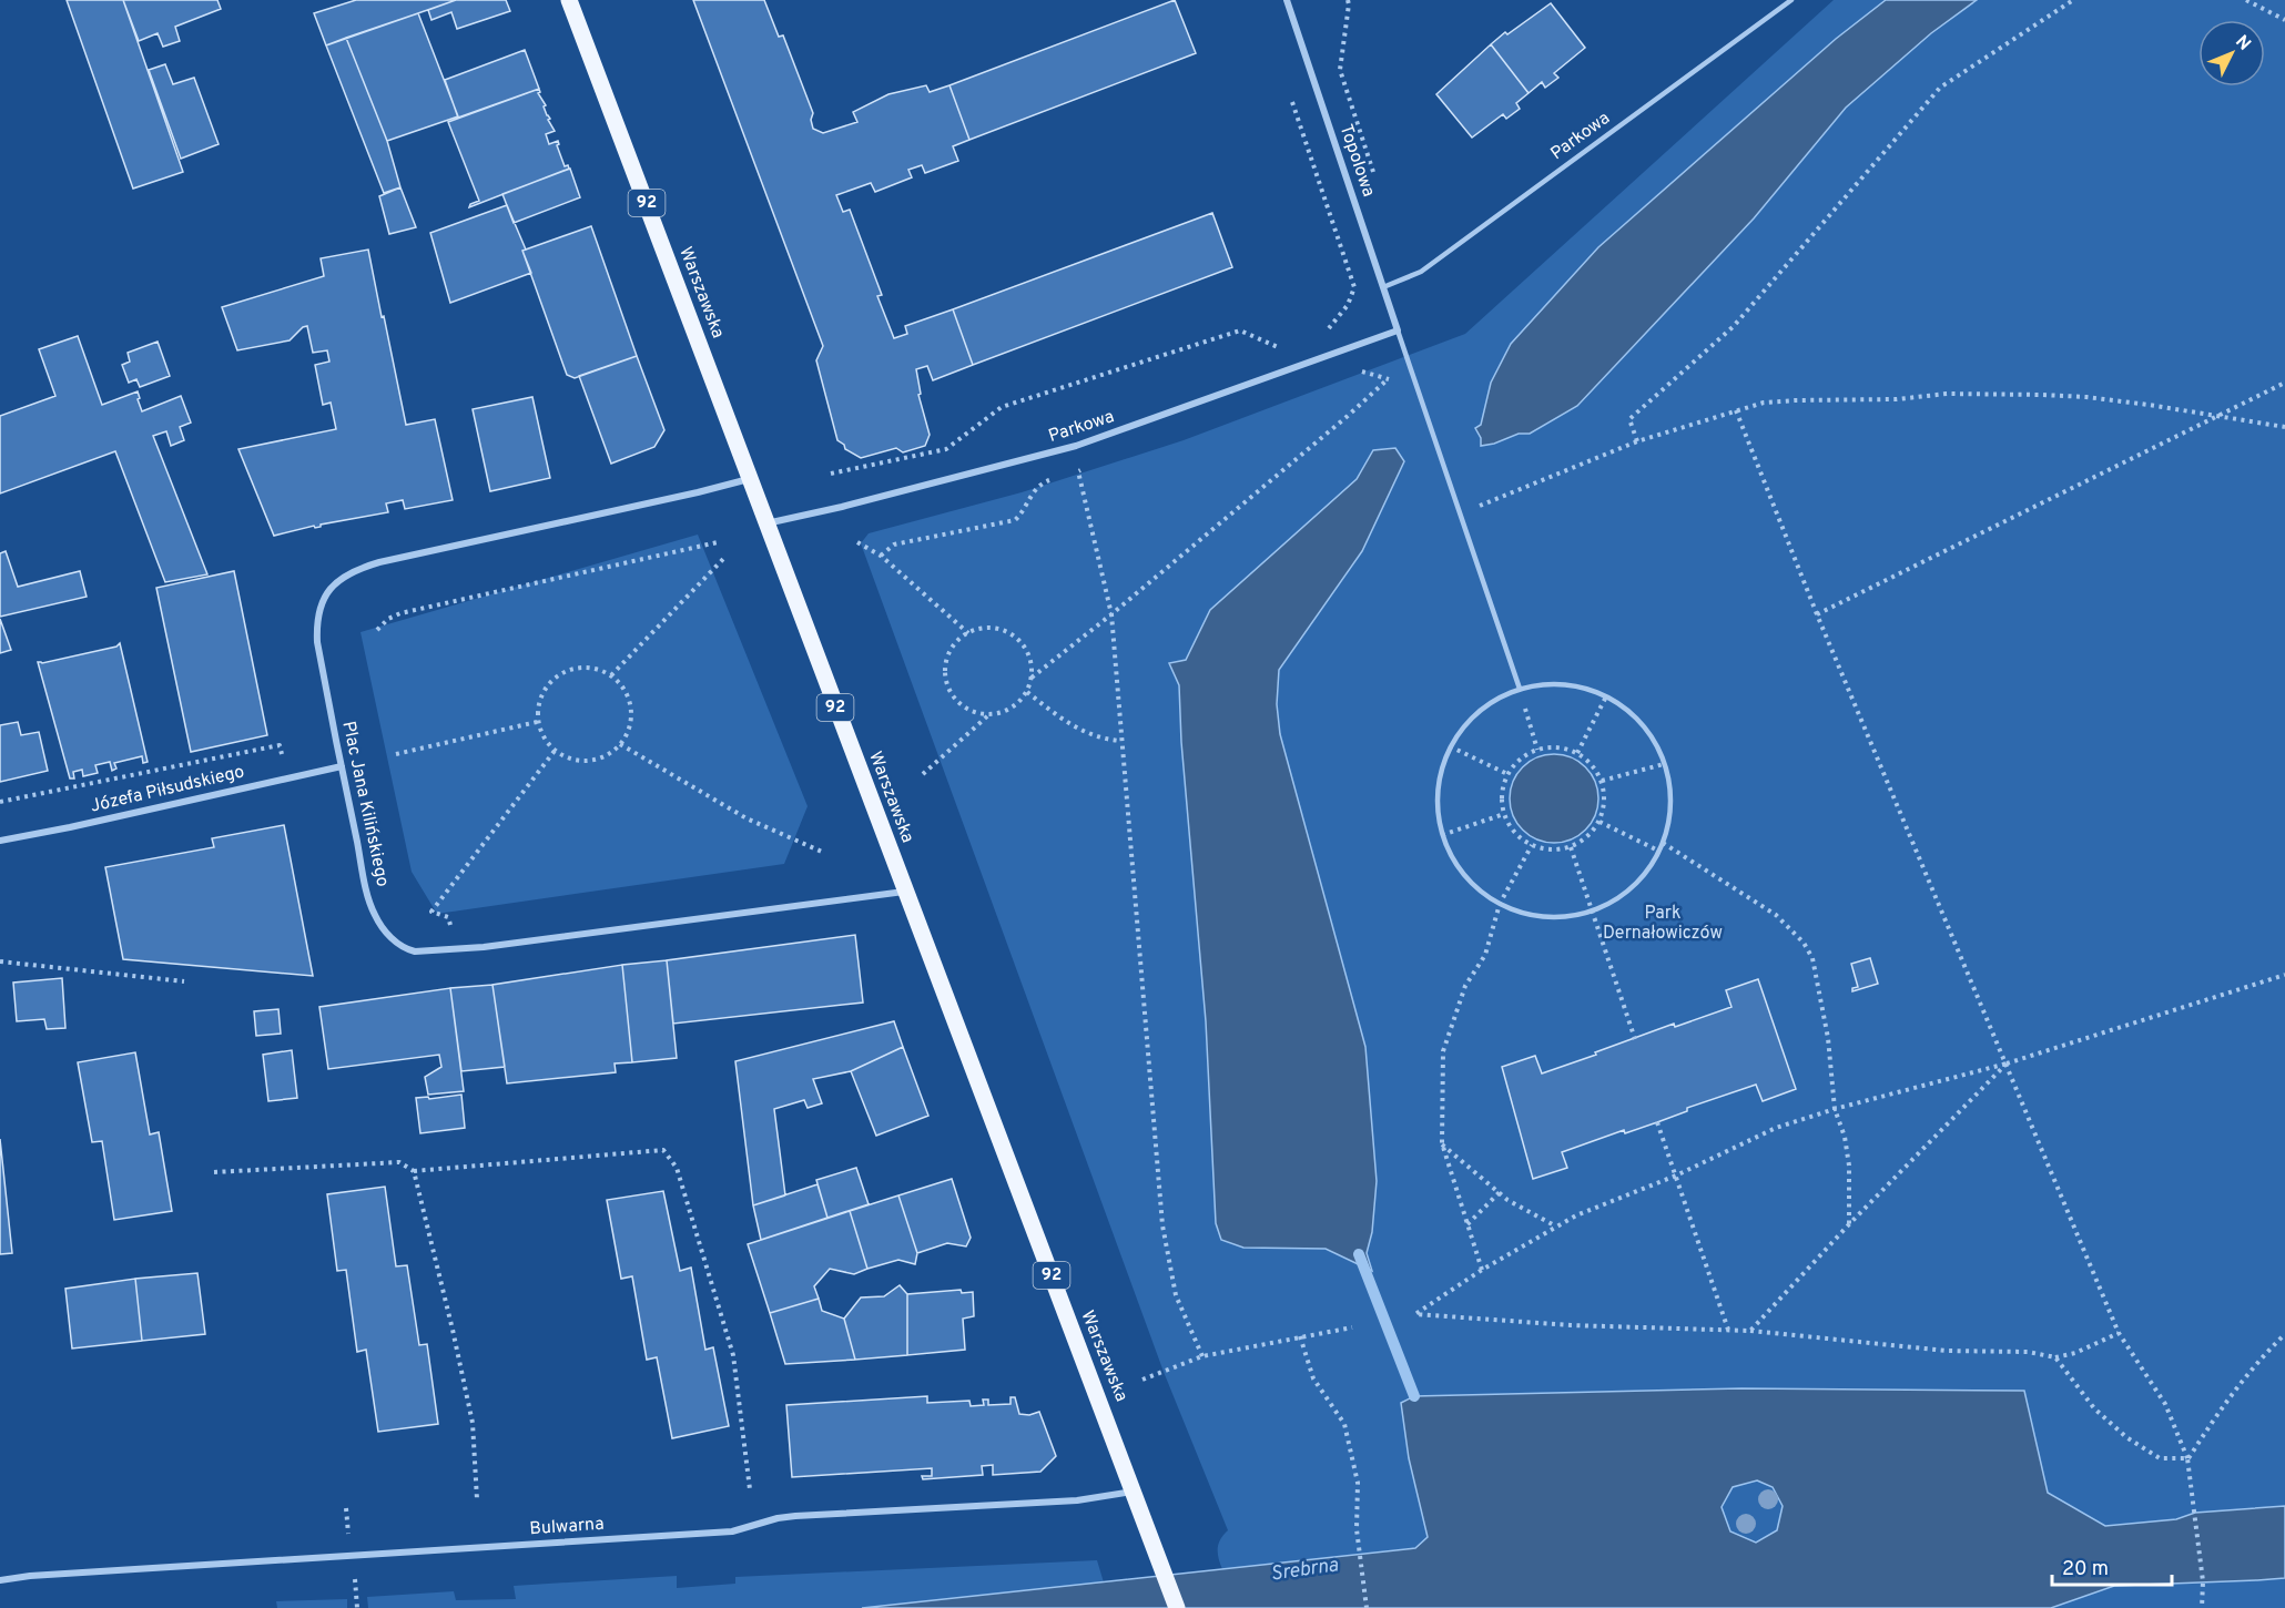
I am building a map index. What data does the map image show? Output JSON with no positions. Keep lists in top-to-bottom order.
{
  "streets": {
    "main road": ["92", "Warszawska"],
    "street": [
      "Parkowa",
      "Topolowa",
      "Józefa Piłsudskiego",
      "Plac Jana Kilińskiego",
      "Bulwarna"
    ]
  },
  "crossings": [
    ["Parkowa", "Topolowa"],
    ["Parkowa", "Warszawska"],
    ["Warszawska", "Plac Jana Kilińskiego"],
    ["Warszawska", "Bulwarna"],
    ["Józefa Piłsudskiego", "Plac Jana Kilińskiego"]
  ],
  "water": ["Srebrna"],
  "parks": ["Park Dernałowiczów"],
  "scale_bar": "20 m",
  "north": "top right"
}
